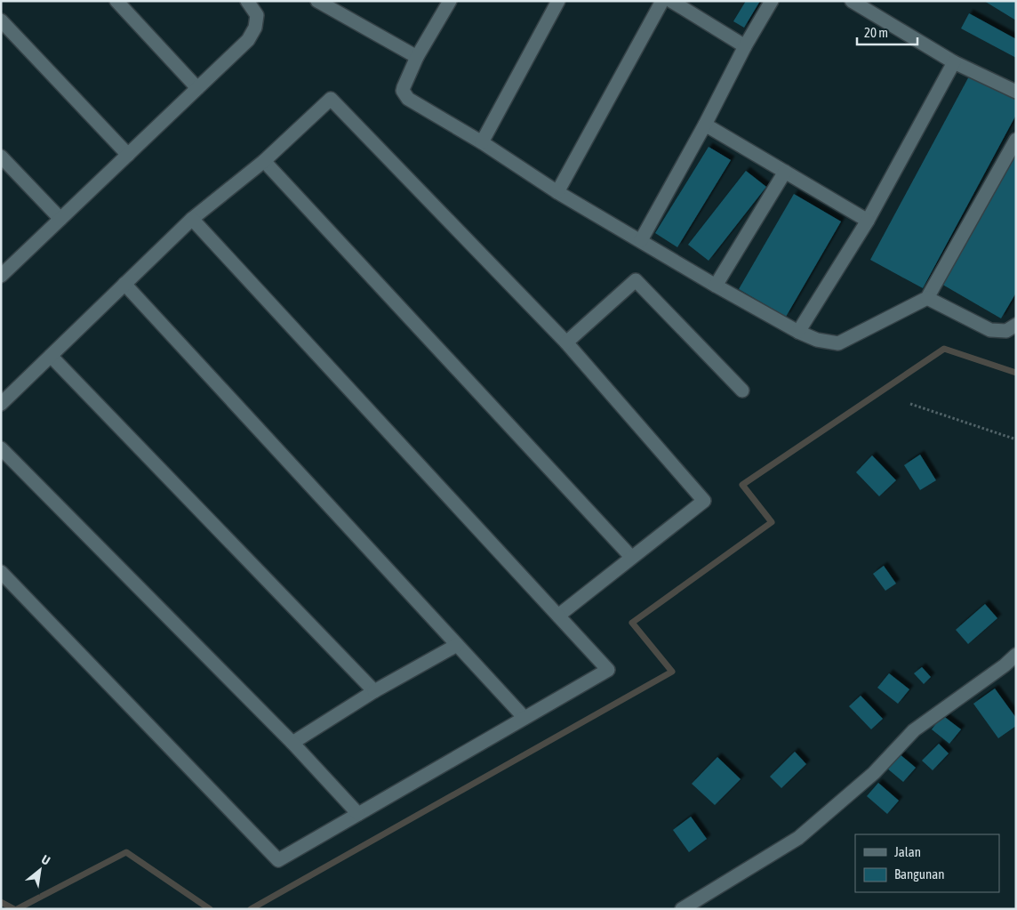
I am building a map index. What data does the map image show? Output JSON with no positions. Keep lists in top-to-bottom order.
{
  "legend": ["Jalan", "Bangunan"],
  "scale_bar": "20 m",
  "north": "top right"
}
